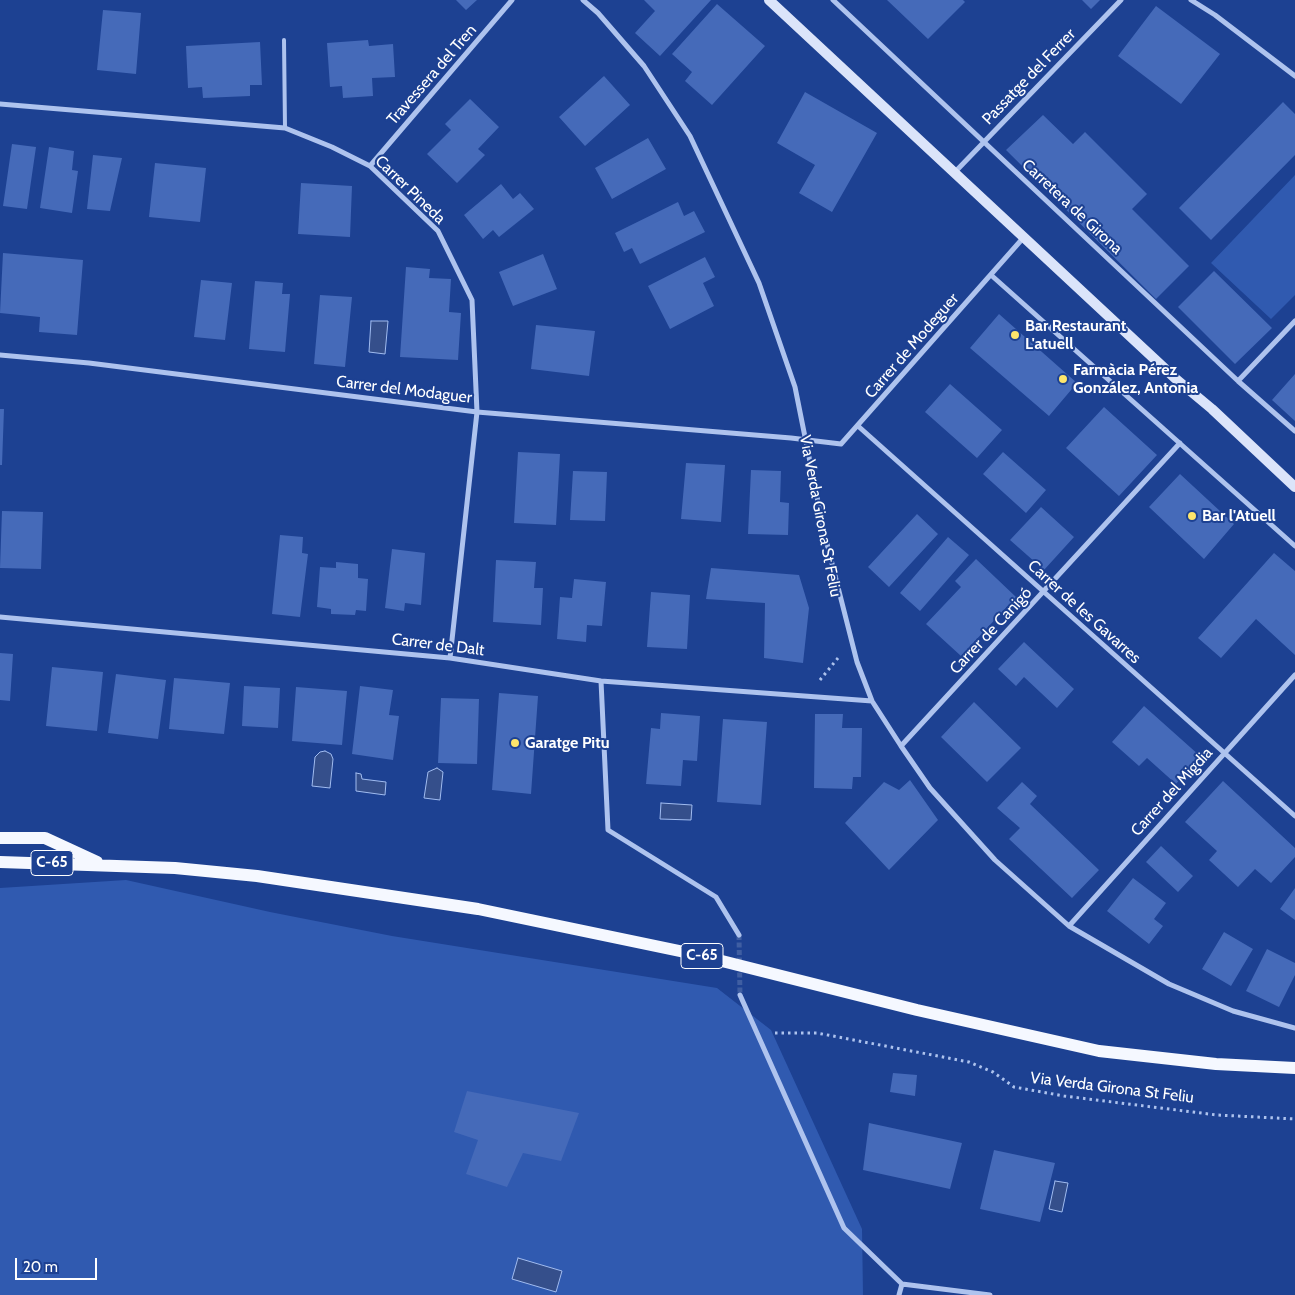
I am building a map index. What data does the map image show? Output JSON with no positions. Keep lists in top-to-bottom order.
{
  "streets": {
    "main road": ["C-65"],
    "street": [
      "Travessera del Tren",
      "Passatge del Ferrer",
      "Carrer Pineda",
      "Carretera de Girona",
      "Carrer de Modeguer",
      "Carrer del Modaguer",
      "Carrer de les Gavarres",
      "Carrer de Canigó",
      "Carrer de Dalt",
      "Carrer del Migdia"
    ],
    "path": ["Via Verda Girona St Feliu"]
  },
  "crossings": [
    ["Travessera del Tren", "Carrer Pineda"],
    ["Passatge del Ferrer", "Carretera de Girona"],
    ["Carrer Pineda", "Carrer del Modaguer"],
    ["Carrer Pineda", "Carrer de Dalt"],
    ["Carrer de Modeguer", "Carrer del Modaguer"],
    ["Carrer de Modeguer", "Carrer de les Gavarres"],
    ["Carrer de les Gavarres", "Carrer de Canigó"],
    ["Carrer de les Gavarres", "Carrer del Migdia"]
  ],
  "places": [
    "Bar Restaurant L'atuell",
    "Farmàcia Pérez González, Antonia",
    "Bar l'Atuell",
    "Garatge Pitu"
  ],
  "scale_bar": "20 m"
}
